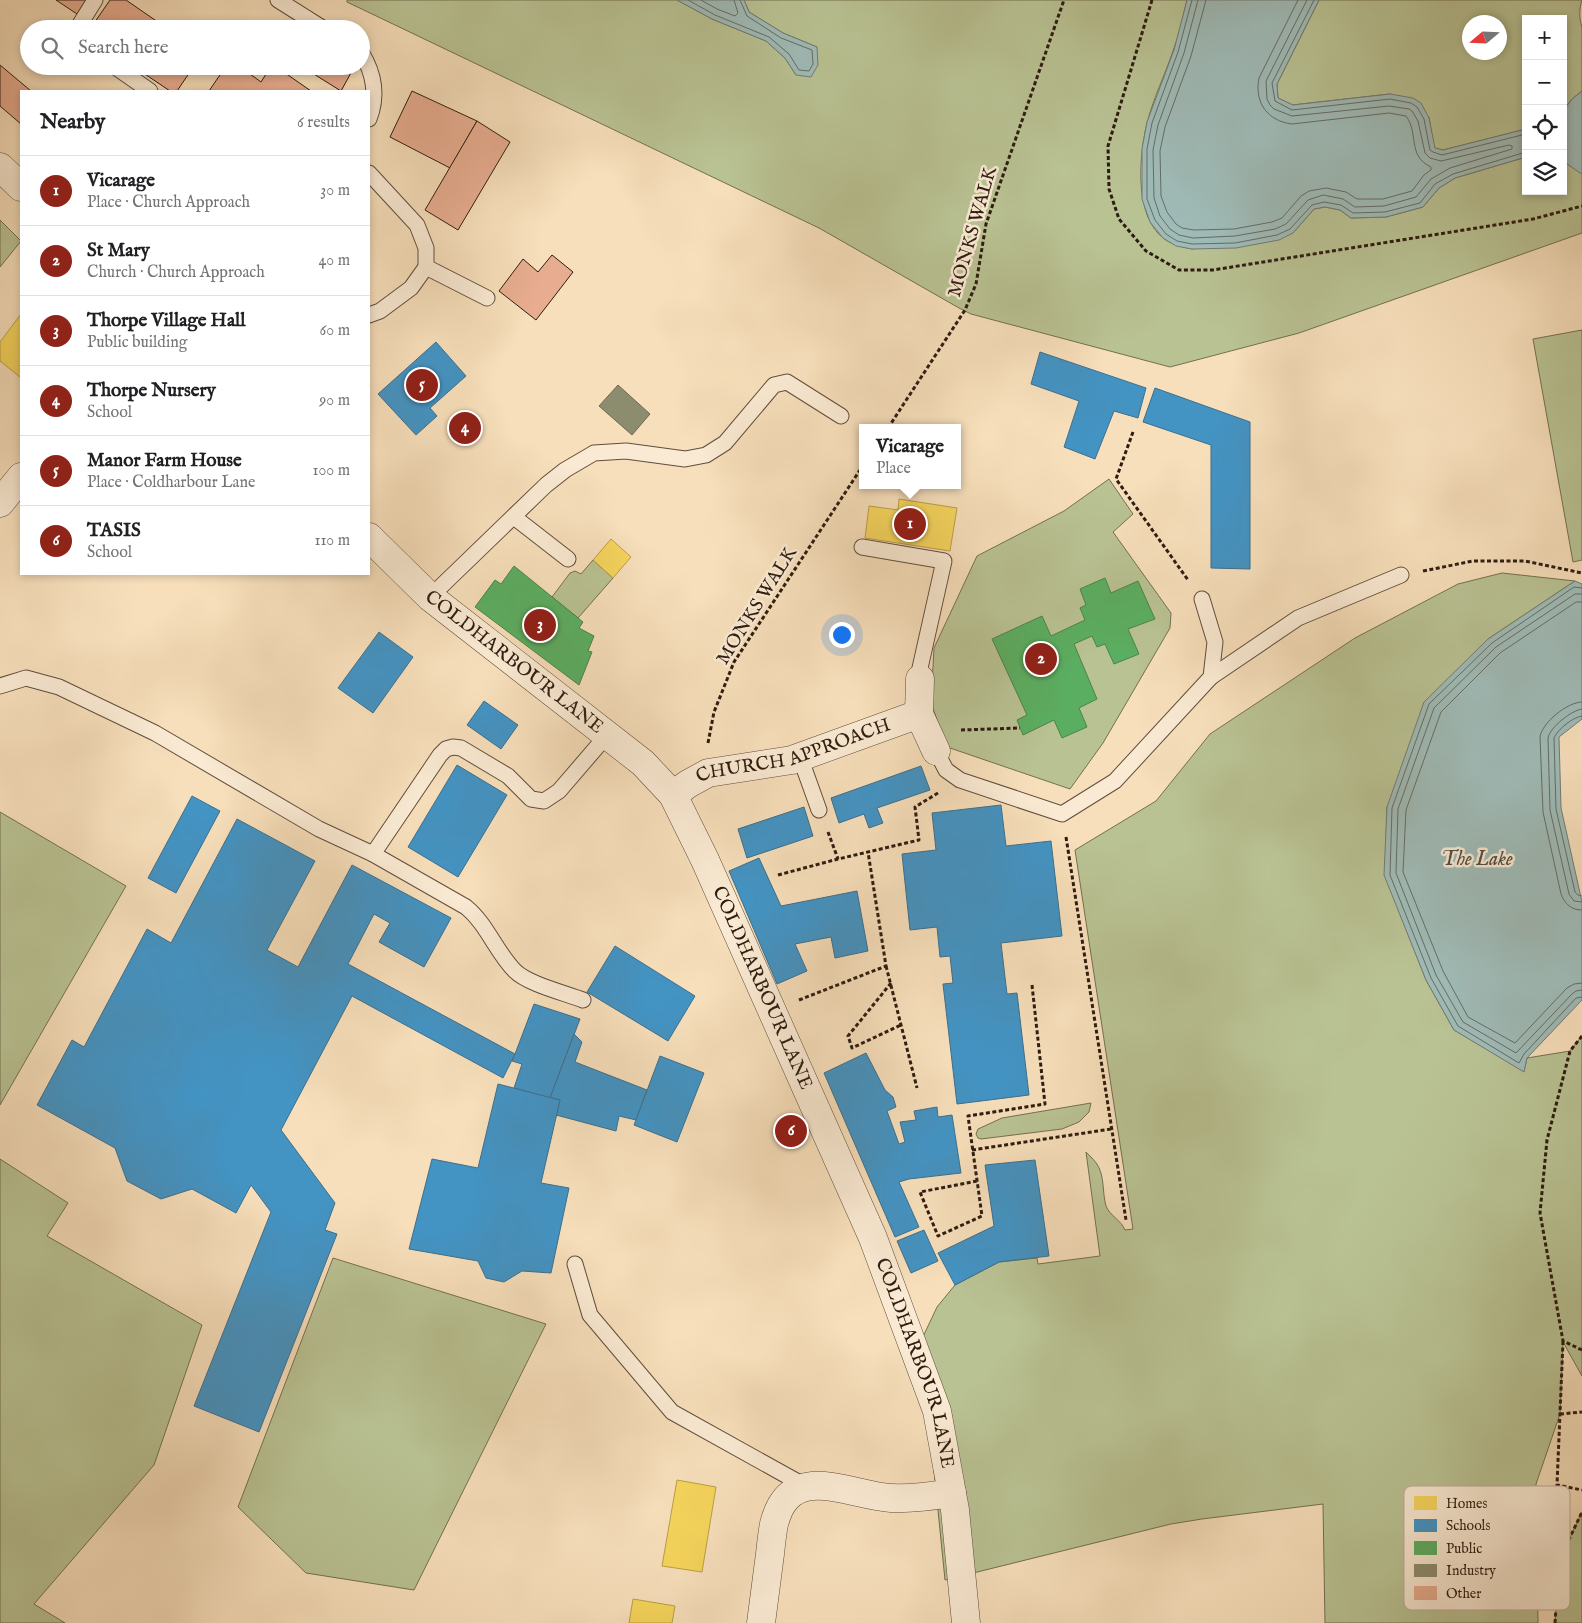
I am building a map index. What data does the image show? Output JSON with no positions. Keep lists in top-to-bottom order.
{
  "streets": {
    "street": ["COLDHARBOUR LANE", "CHURCH APPROACH"],
    "path": ["MONKS WALK"]
  },
  "crossings": [
    ["MONKS WALK", "CHURCH APPROACH"],
    ["COLDHARBOUR LANE", "CHURCH APPROACH"]
  ],
  "water": ["The Lake"],
  "legend": [
    "Homes",
    "Schools",
    "Public",
    "Industry",
    "Other"
  ],
  "north": "left",
  "page": {
    "map_buttons": ["+", "−"],
    "search": "Search here",
    "heading": ["Nearby", "6 results"],
    "list": [
      {
        "mark": "1",
        "name": "Vicarage",
        "note": "Place · Church Approach",
        "value": "30 m"
      },
      {
        "mark": "2",
        "name": "St Mary",
        "note": "Church · Church Approach",
        "value": "40 m"
      },
      {
        "mark": "3",
        "name": "Thorpe Village Hall",
        "note": "Public building",
        "value": "60 m"
      },
      {
        "mark": "4",
        "name": "Thorpe Nursery",
        "note": "School",
        "value": "90 m"
      },
      {
        "mark": "5",
        "name": "Manor Farm House",
        "note": "Place · Coldharbour Lane",
        "value": "100 m"
      },
      {
        "mark": "6",
        "name": "TASIS",
        "note": "School",
        "value": "110 m"
      }
    ],
    "pins": [
      "5",
      "4",
      "1",
      "3",
      "2",
      "6"
    ],
    "popup": ["Vicarage", "Place"]
  }
}
